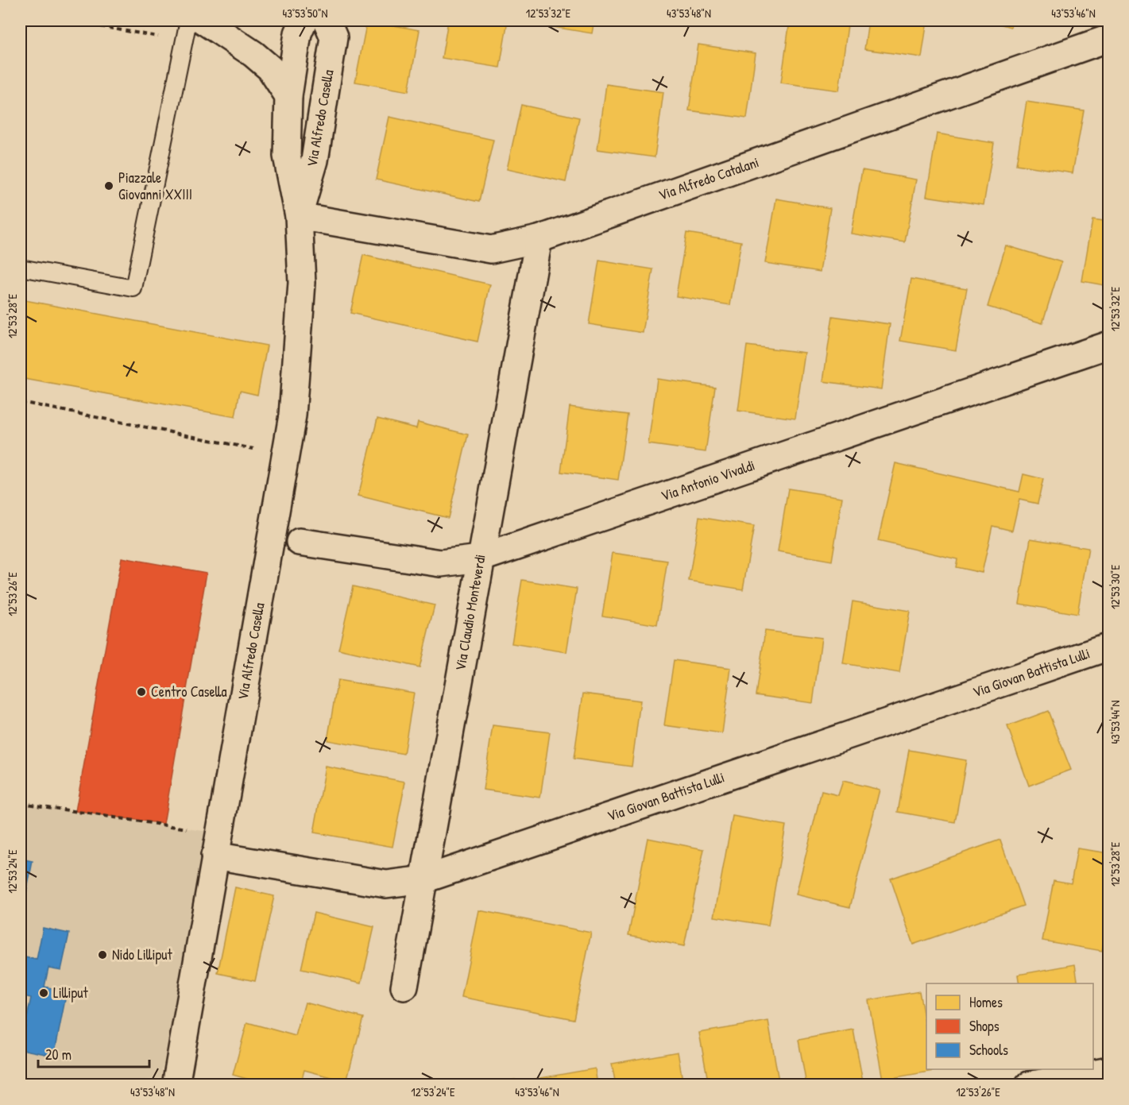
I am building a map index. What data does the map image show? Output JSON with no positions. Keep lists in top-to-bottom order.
{
  "streets": {
    "street": [
      "Via Alfredo Casella",
      "Via Alfredo Catalani",
      "Via Antonio Vivaldi",
      "Via Claudio Monteverdi",
      "Via Giovan Battista Lulli"
    ]
  },
  "crossings": [
    ["Via Alfredo Casella", "Via Alfredo Catalani"],
    ["Via Alfredo Casella", "Via Giovan Battista Lulli"],
    ["Via Alfredo Catalani", "Via Claudio Monteverdi"],
    ["Via Antonio Vivaldi", "Via Claudio Monteverdi"],
    ["Via Claudio Monteverdi", "Via Giovan Battista Lulli"]
  ],
  "places": [
    "Piazzale Giovanni XXIII",
    "Centro Casella",
    "Nido Lilliput",
    "Lilliput"
  ],
  "legend": ["Homes", "Shops", "Schools"],
  "scale_bar": "20 m",
  "coordinates": [
    "43°53'50\"N",
    "12°53'32\"E",
    "43°53'48\"N",
    "43°53'46\"N",
    "12°53'28\"E",
    "12°53'30\"E",
    "12°53'26\"E",
    "43°53'44\"N",
    "12°53'24\"E"
  ]
}
